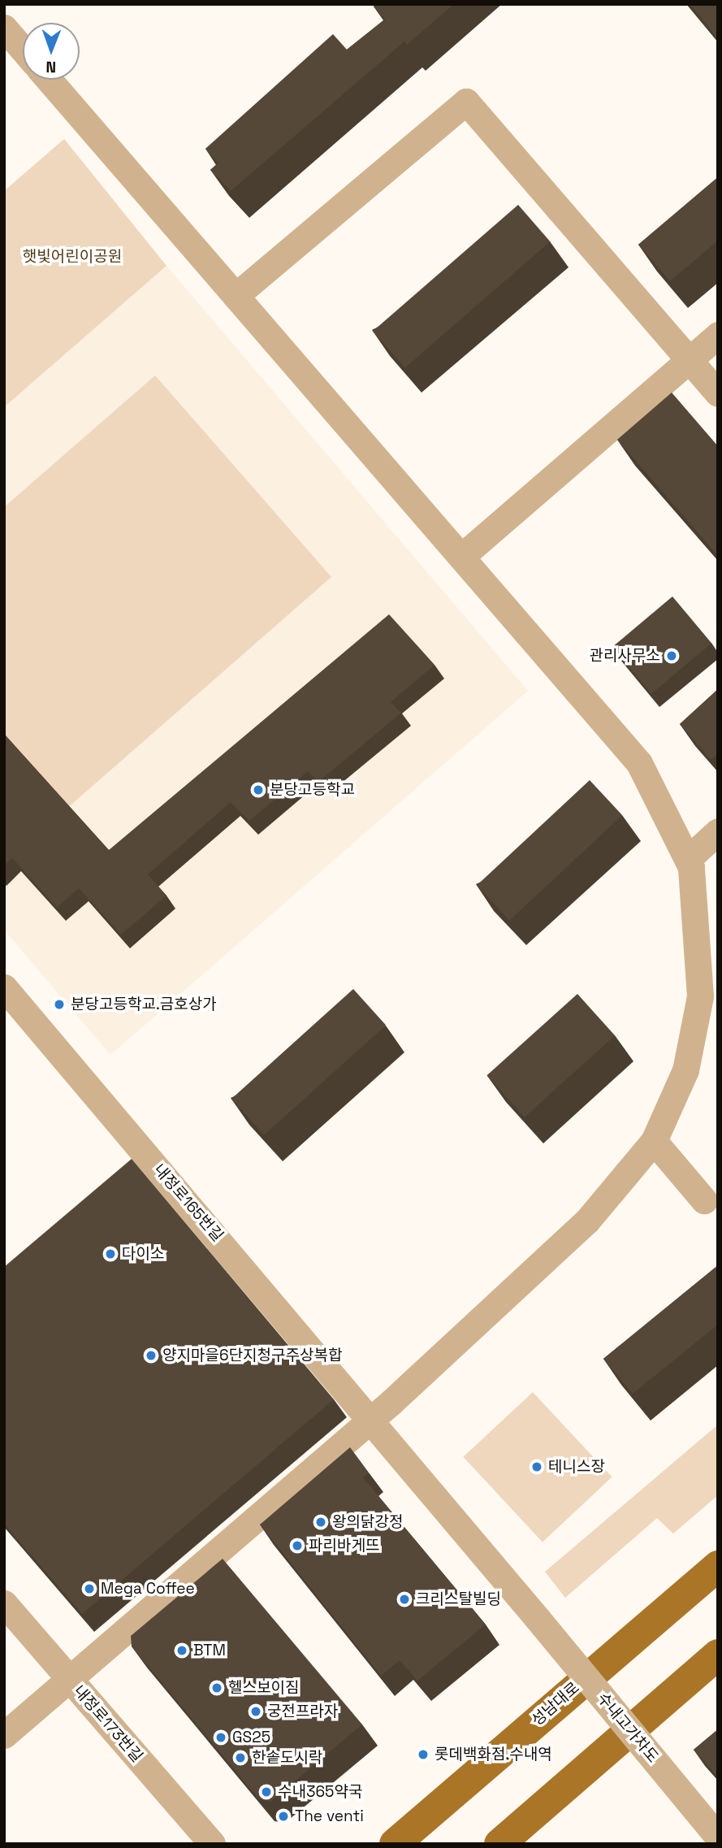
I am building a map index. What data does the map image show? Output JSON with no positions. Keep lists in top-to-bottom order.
{
  "streets": {
    "main road": ["성남대로"],
    "street": ["내정로165번길", "내정로173번길", "수내고가차도"]
  },
  "crossings": [
    ["내정로165번길", "수내고가차도"]
  ],
  "parks": ["햇빛어린이공원"],
  "places": [
    "관리사무소",
    "분당고등학교",
    "분당고등학교.금호상가",
    "다이소",
    "양지마을6단지청구주상복합",
    "테니스장",
    "왕의닭강정",
    "파리바게뜨",
    "Mega Coffee",
    "크리스탈빌딩",
    "BTM",
    "헬스보이짐",
    "궁전프라자",
    "GS25",
    "롯데백화점.수내역",
    "한솥도시락",
    "수내365약국",
    "The venti"
  ],
  "north": "bottom"
}
